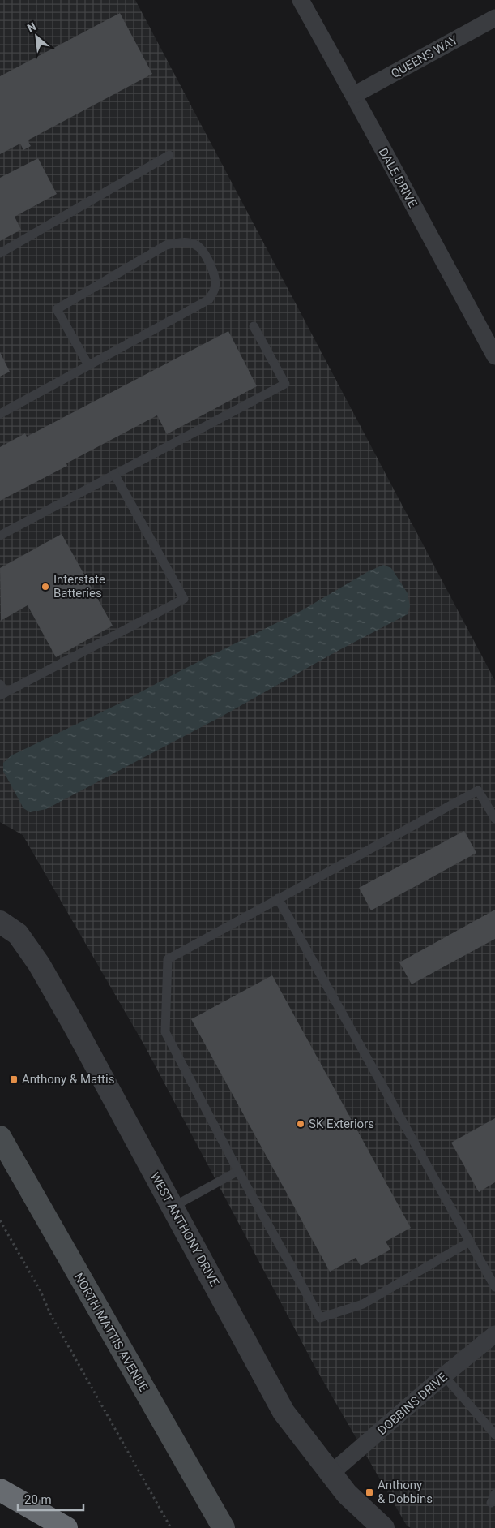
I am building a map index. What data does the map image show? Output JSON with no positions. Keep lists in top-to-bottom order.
{
  "streets": {
    "main road": ["NORTH MATTIS AVENUE"],
    "street": [
      "QUEENS WAY",
      "DALE DRIVE",
      "WEST ANTHONY DRIVE",
      "DOBBINS DRIVE"
    ]
  },
  "crossings": [
    ["QUEENS WAY", "DALE DRIVE"],
    ["WEST ANTHONY DRIVE", "DOBBINS DRIVE"]
  ],
  "places": {
    "other": ["Interstate Batteries", "SK Exteriors"],
    "transit": ["Anthony & Mattis", "Anthony & Dobbins"]
  },
  "scale_bar": "20 m",
  "north": "top left"
}
